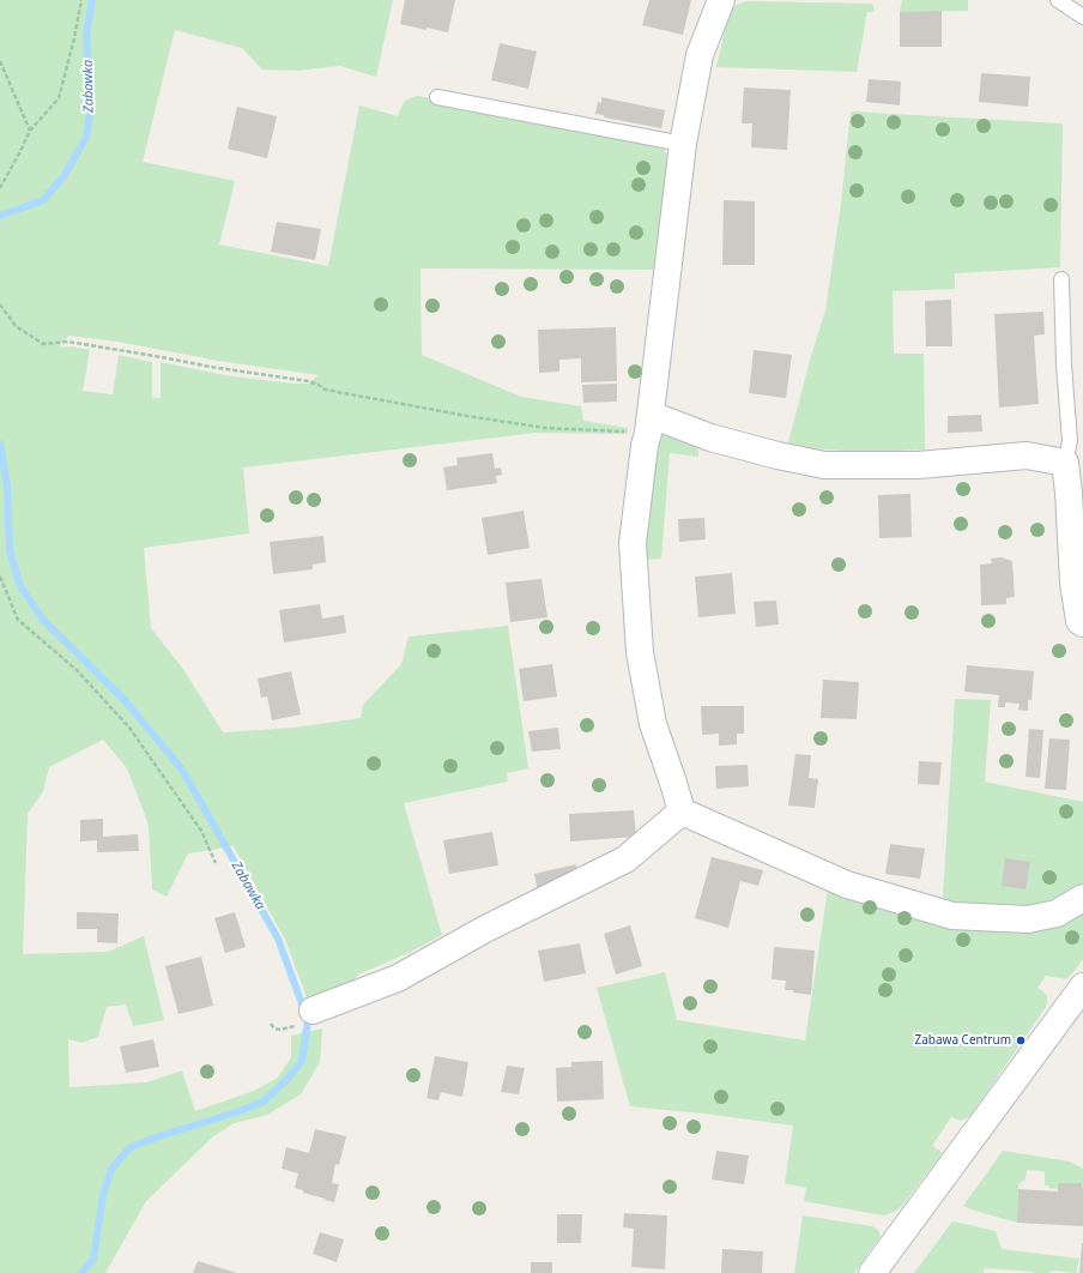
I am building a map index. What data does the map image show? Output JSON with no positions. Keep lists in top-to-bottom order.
{
  "water": ["Zabawka"],
  "places": ["Zabawa Centrum"]
}
